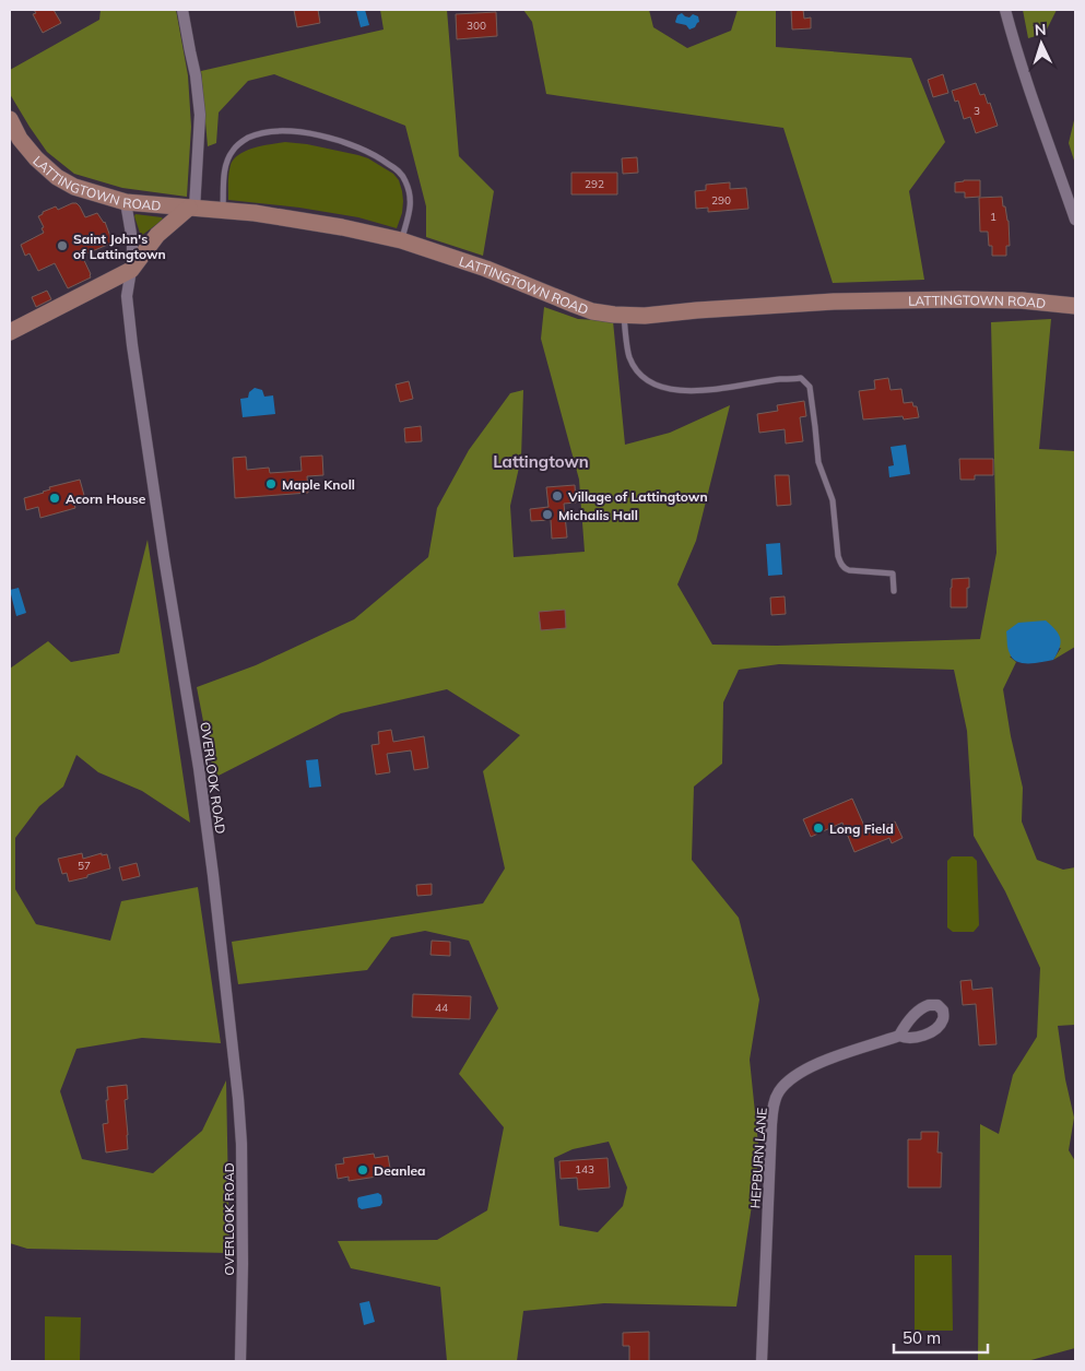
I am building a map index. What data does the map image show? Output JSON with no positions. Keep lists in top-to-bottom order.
{
  "streets": {
    "street": ["LATTINGTOWN ROAD", "OVERLOOK ROAD", "HEPBURN LANE"]
  },
  "crossings": [
    ["LATTINGTOWN ROAD", "OVERLOOK ROAD"]
  ],
  "districts": ["Lattingtown"],
  "places": [
    "Saint John's of Lattingtown",
    "Maple Knoll",
    "Village of Lattingtown",
    "Acorn House",
    "Michalis Hall",
    "Long Field",
    "Deanlea"
  ],
  "house_numbers": [
    "300",
    "3",
    "292",
    "290",
    "1",
    "57",
    "44",
    "143"
  ],
  "scale_bar": "50 m",
  "north": "top"
}
